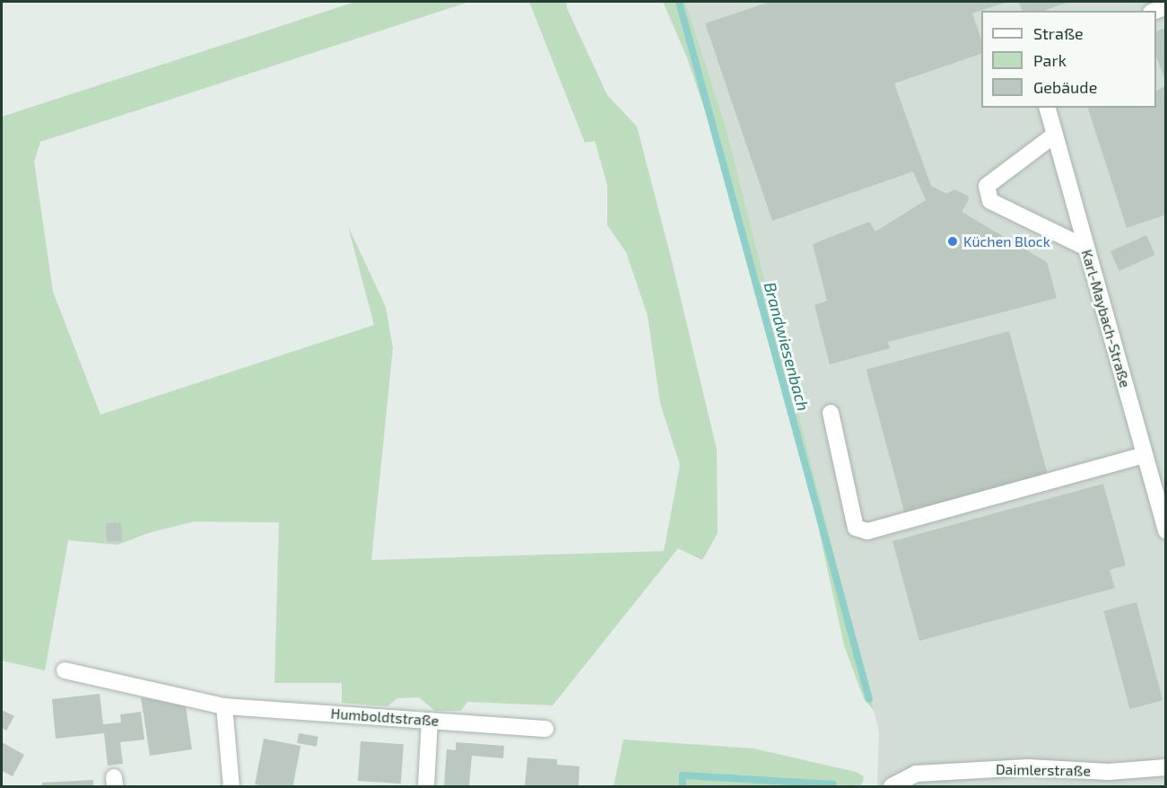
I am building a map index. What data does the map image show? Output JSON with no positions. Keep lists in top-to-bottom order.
{
  "streets": {
    "street": ["Karl-Maybach-Straße", "Humboldtstraße", "Daimlerstraße"]
  },
  "water": ["Brandwiesenbach"],
  "places": ["Küchen Block"],
  "legend": ["Straße", "Park", "Gebäude"]
}
